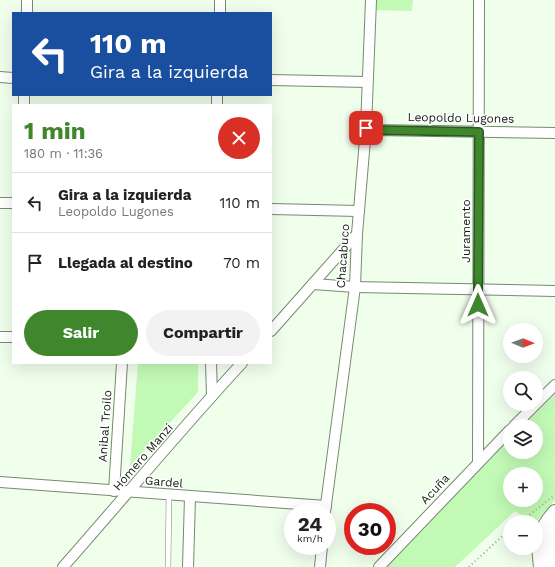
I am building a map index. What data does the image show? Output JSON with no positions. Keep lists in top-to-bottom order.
{
  "streets": {
    "street": [
      "Leopoldo Lugones",
      "Juramento",
      "Chacabuco",
      "Anibal Troilo",
      "Homero Manzi",
      "Gardel",
      "Acuña"
    ]
  },
  "crossings": [
    ["Leopoldo Lugones", "Juramento"],
    ["Leopoldo Lugones", "Chacabuco"],
    ["Juramento", "Acuña"],
    ["Anibal Troilo", "Gardel"],
    ["Homero Manzi", "Gardel"]
  ],
  "north": "right",
  "page": {
    "turn": ["110 m", "Gira a la izquierda"],
    "heading": ["1 min", "180 m · 11:36"],
    "list": [
      {
        "name": "Gira a la izquierda",
        "note": "Leopoldo Lugones",
        "value": "110 m"
      },
      {
        "name": "Llegada al destino",
        "value": "70 m"
      }
    ],
    "buttons": ["Salir", "Compartir"],
    "map_buttons": ["+", "−"],
    "speed": "24 km/h",
    "limit": "30"
  }
}
